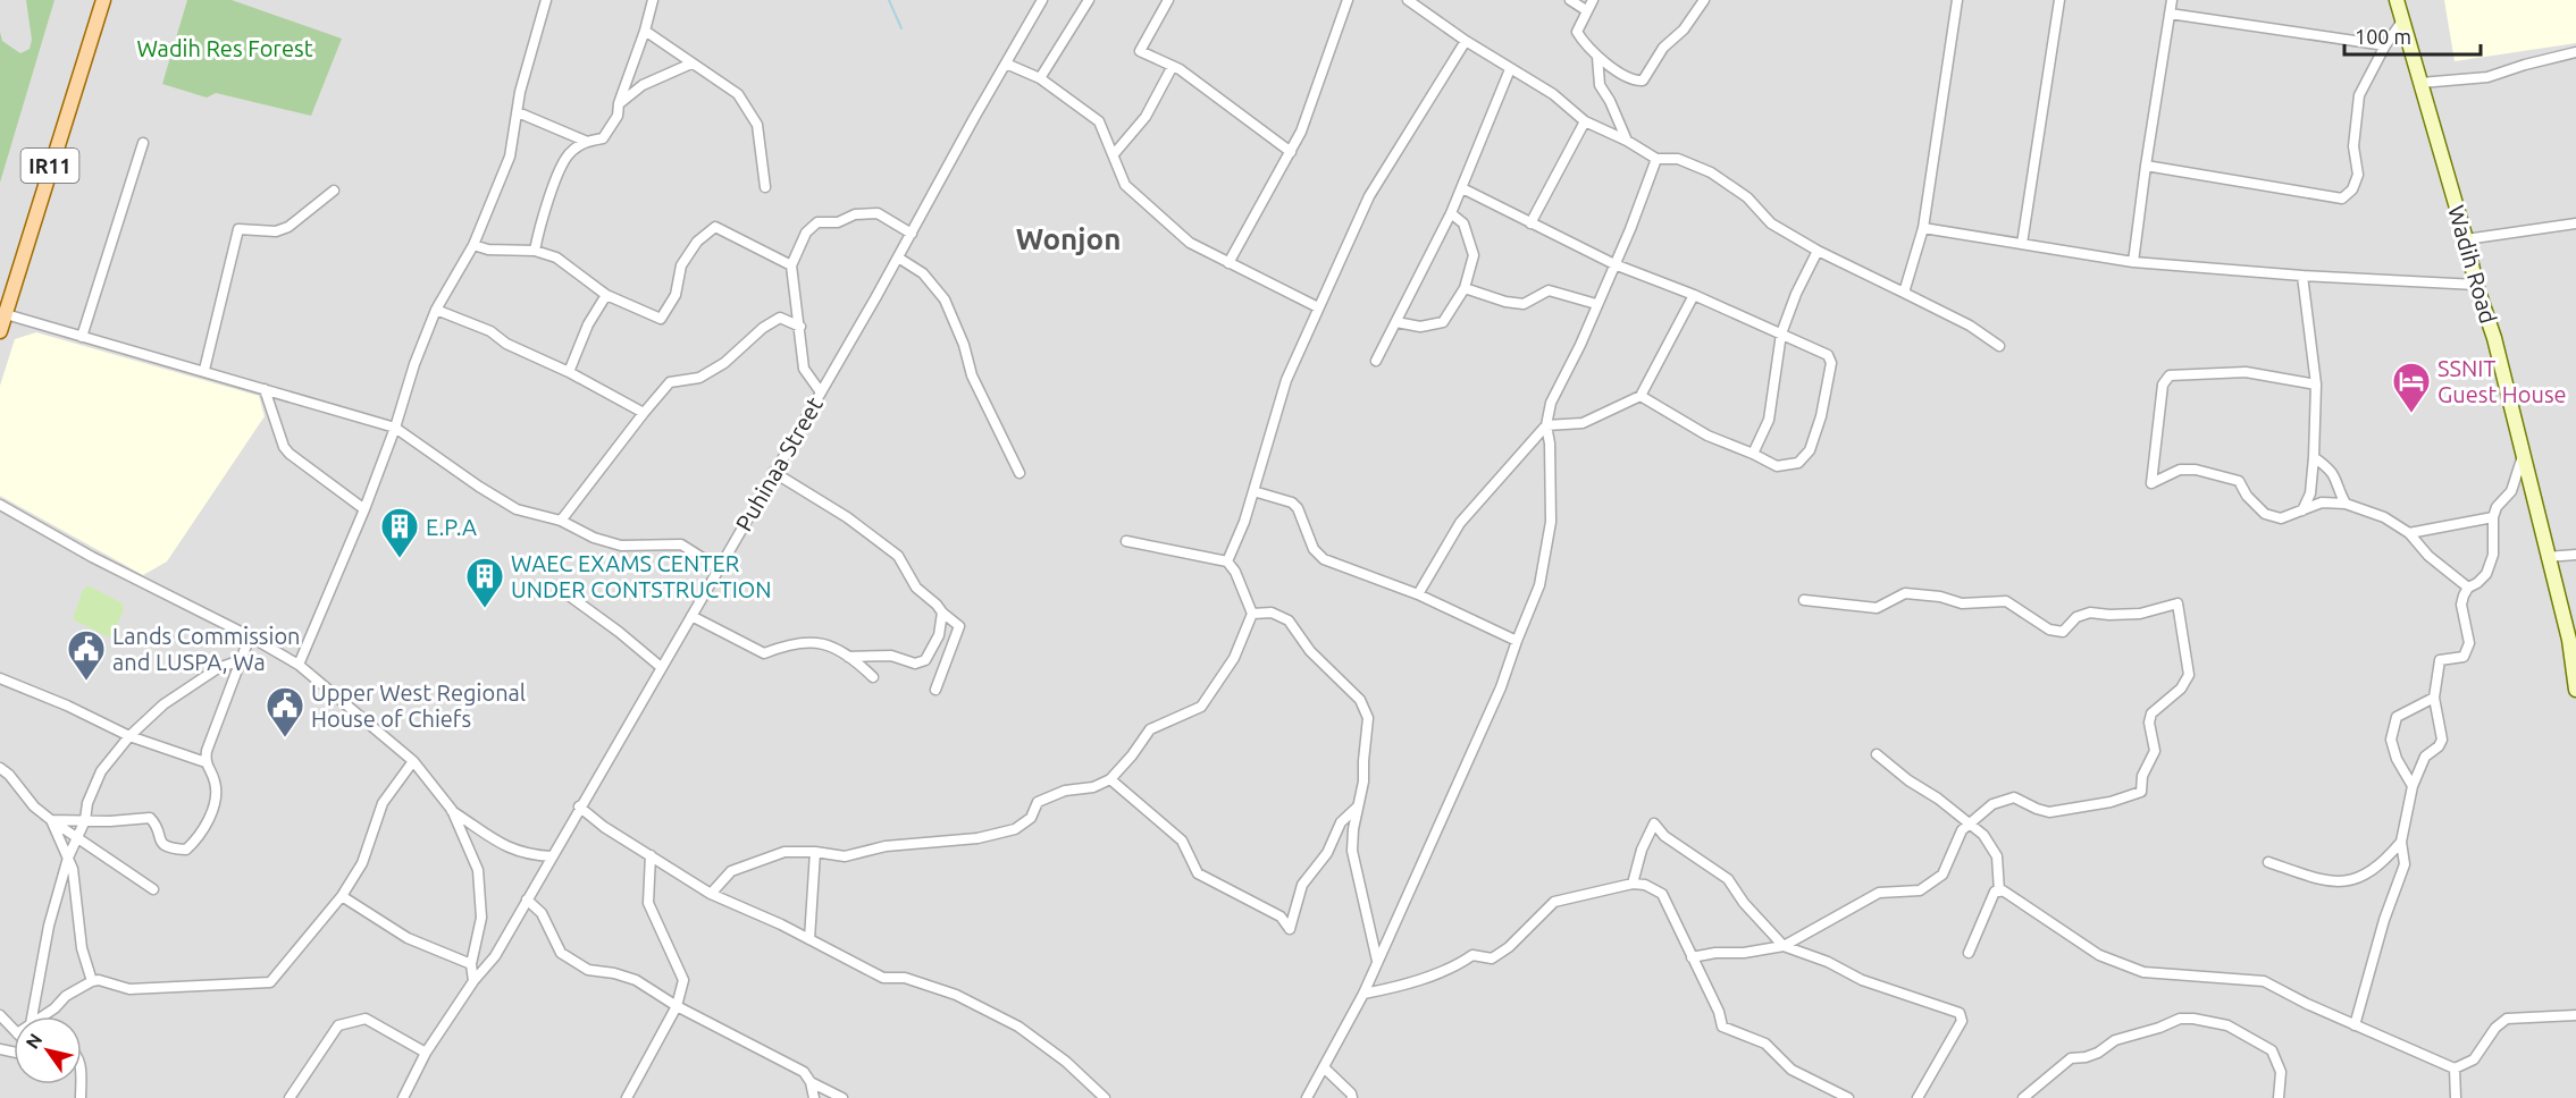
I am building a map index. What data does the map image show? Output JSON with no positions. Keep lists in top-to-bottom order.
{
  "streets": {
    "main road": ["IR11"],
    "street": ["Wadih Road", "Puhinaa Street"]
  },
  "districts": ["Wonjon"],
  "parks": ["Wadih Res Forest"],
  "places": {
    "hotel": ["SSNIT Guest House"],
    "building": ["E.P.A", "WAEC EXAMS CENTER UNDER CONTSTRUCTION"],
    "public building": ["Lands Commission and LUSPA, Wa", "Upper West Regional House of Chiefs"]
  },
  "scale_bar": "100 m",
  "north": "top left"
}
